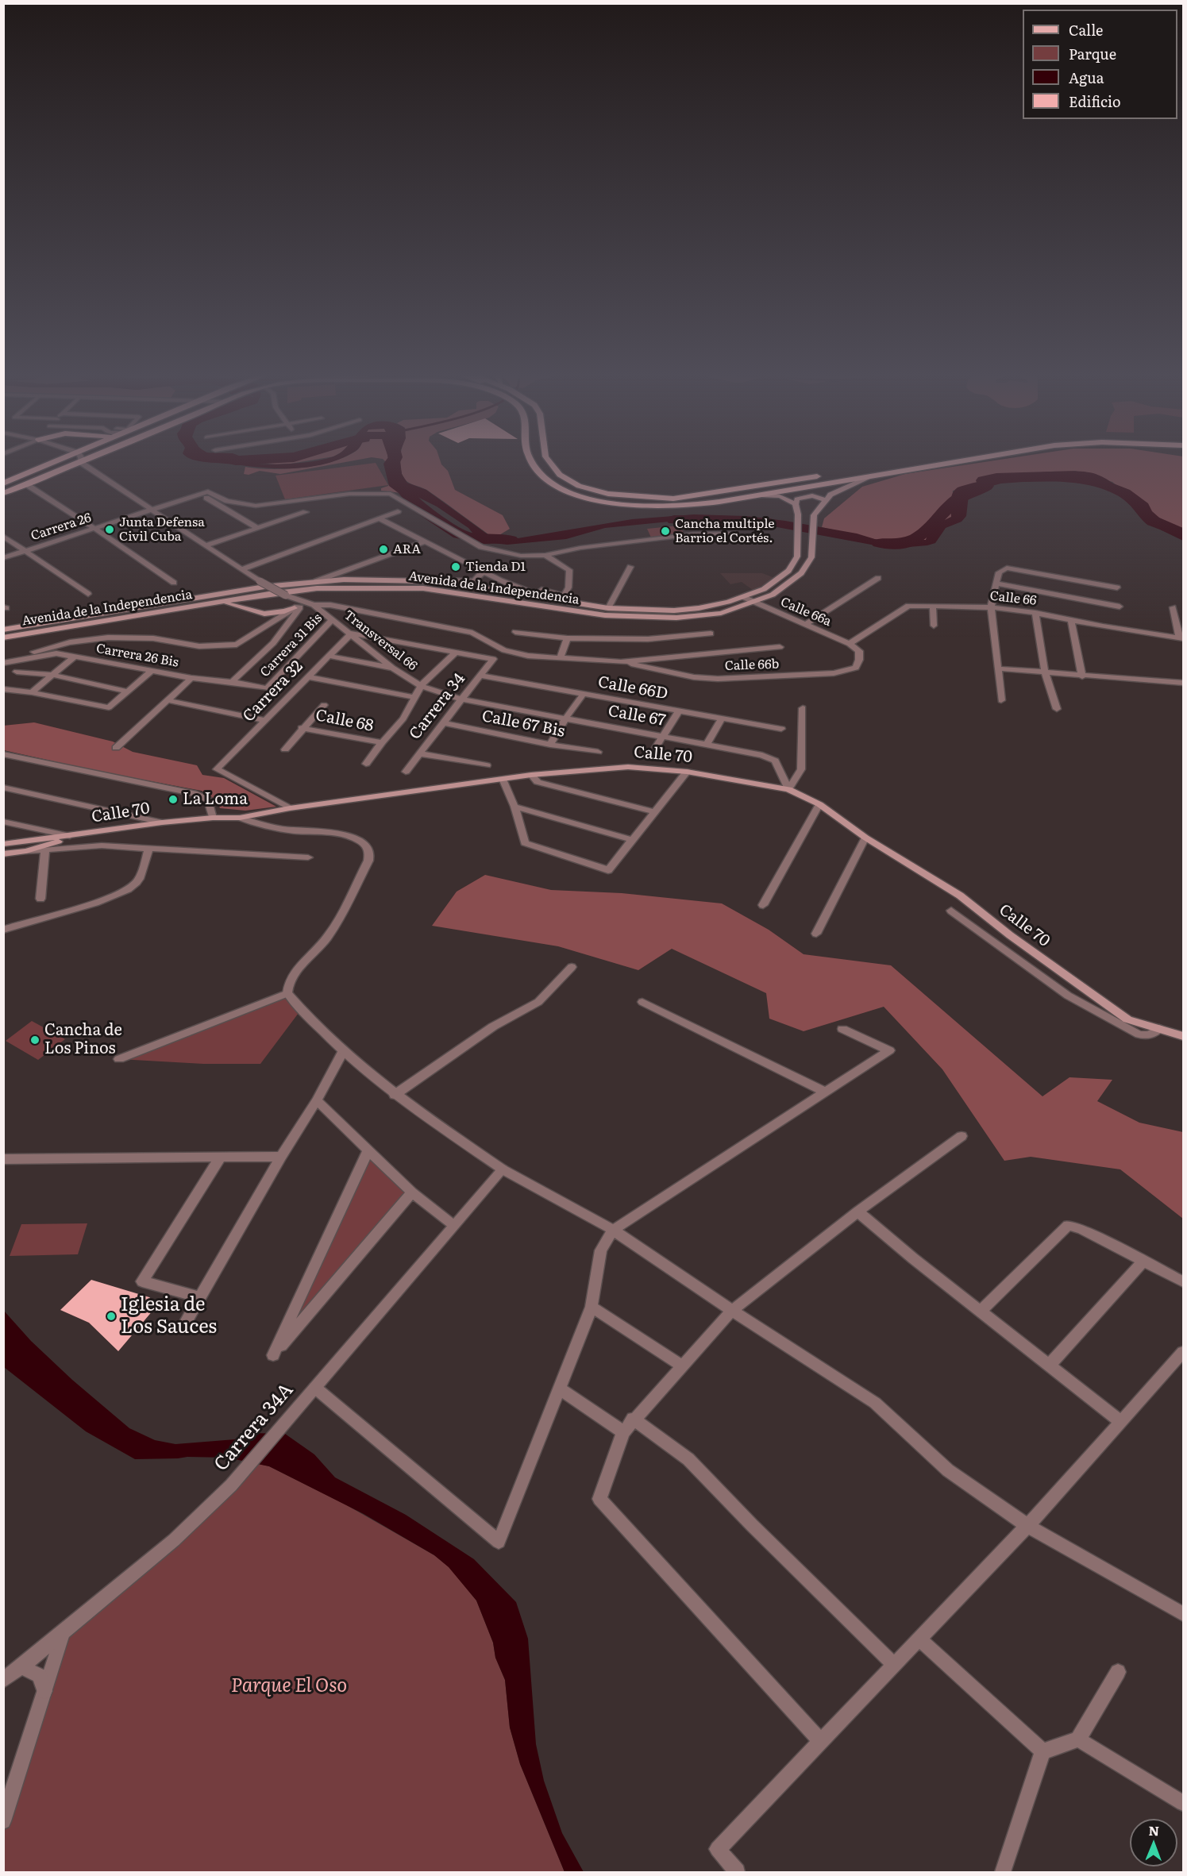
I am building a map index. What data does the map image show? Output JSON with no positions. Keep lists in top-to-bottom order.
{
  "streets": {
    "main road": ["Avenida de la Independencia", "Calle 70"],
    "street": [
      "Carrera 26",
      "Calle 66",
      "Calle 66a",
      "Transversal 66",
      "Carrera 31 Bis",
      "Carrera 26 Bis",
      "Calle 66b",
      "Calle 66D",
      "Carrera 32",
      "Carrera 34",
      "Calle 67",
      "Calle 68",
      "Calle 67 Bis",
      "Carrera 34A"
    ]
  },
  "crossings": [
    ["Avenida de la Independencia", "Calle 66a"],
    ["Calle 66", "Calle 66a"],
    ["Calle 66", "Calle 66b"],
    ["Calle 66a", "Calle 66b"],
    ["Transversal 66", "Carrera 31 Bis"],
    ["Transversal 66", "Carrera 32"],
    ["Transversal 66", "Carrera 34"],
    ["Transversal 66", "Calle 67"],
    ["Carrera 31 Bis", "Carrera 26 Bis"],
    ["Calle 66D", "Carrera 34"],
    ["Carrera 32", "Calle 70"],
    ["Carrera 34", "Calle 67"],
    ["Carrera 34", "Calle 67 Bis"],
    ["Calle 67", "Calle 70"]
  ],
  "parks": ["Parque El Oso"],
  "places": [
    "Junta Defensa Civil Cuba",
    "Cancha multiple Barrio el Cortés.",
    "ARA",
    "Tienda D1",
    "La Loma",
    "Cancha de Los Pinos",
    "Iglesia de Los Sauces"
  ],
  "legend": [
    "Calle",
    "Parque",
    "Agua",
    "Edificio"
  ],
  "north": "top"
}
